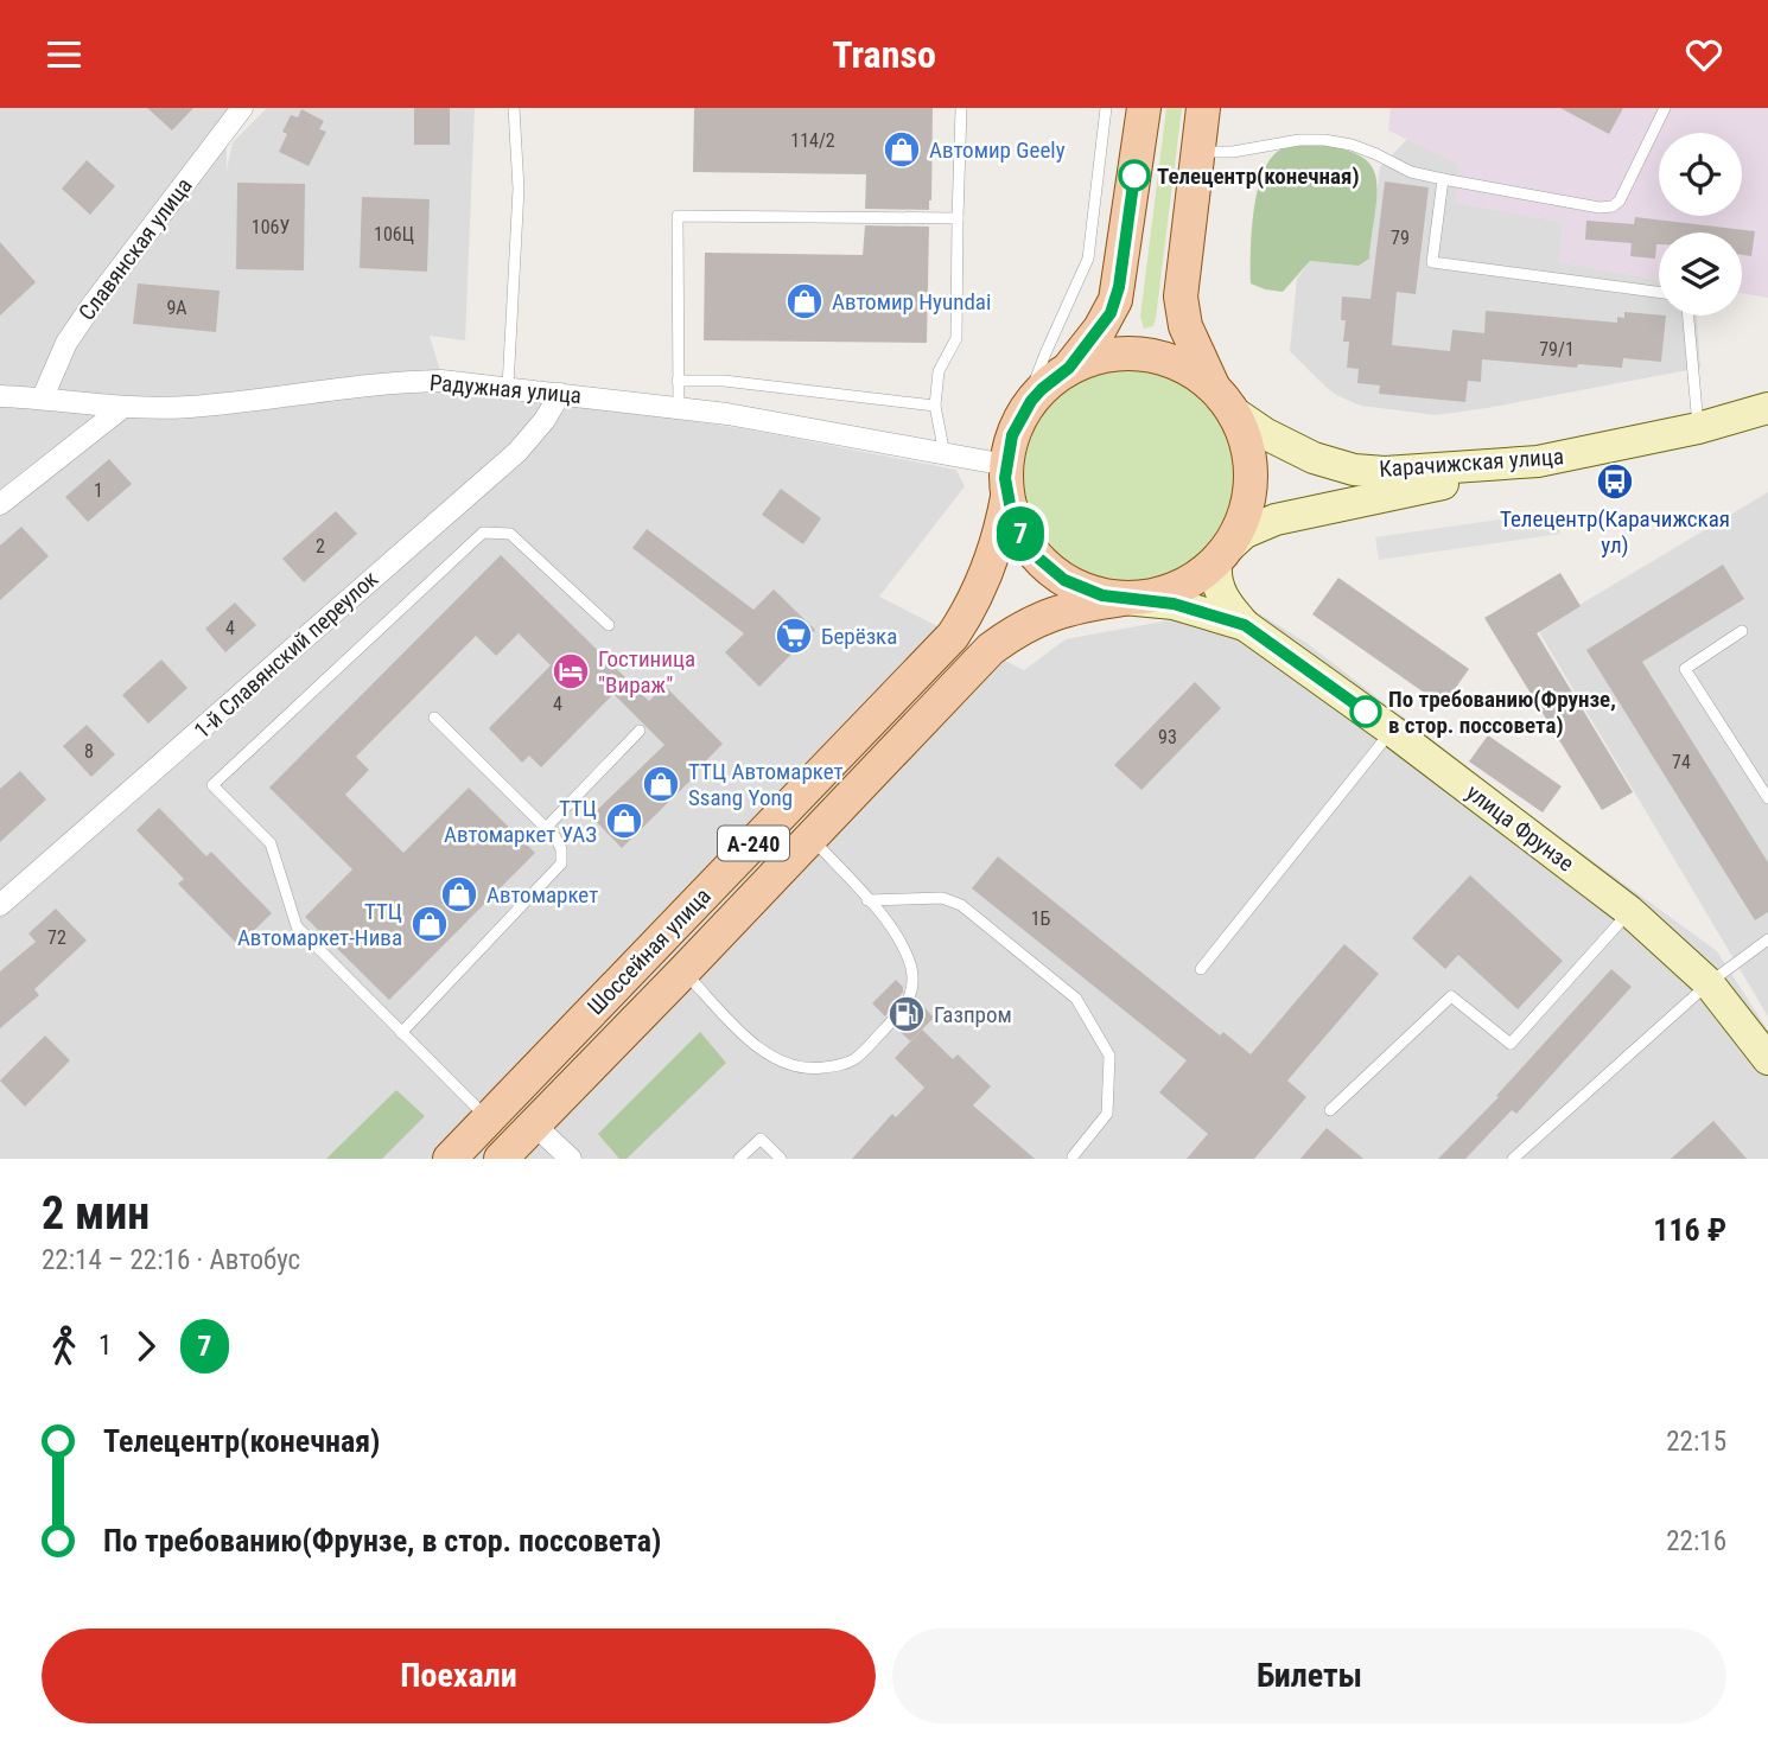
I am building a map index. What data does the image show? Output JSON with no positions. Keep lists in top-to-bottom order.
{
  "streets": {
    "main road": ["А-240", "Шоссейная улица"],
    "street": [
      "Славянская улица",
      "Радужная улица",
      "Карачижская улица",
      "1-й Славянский переулок",
      "улица Фрунзе"
    ]
  },
  "crossings": [
    ["Славянская улица", "Радужная улица"],
    ["Радужная улица", "Карачижская улица"],
    ["Радужная улица", "1-й Славянский переулок"],
    ["Радужная улица", "Шоссейная улица"],
    ["Карачижская улица", "Шоссейная улица"]
  ],
  "places": {
    "shop": [
      "Автомир Geely",
      "Автомир Hyundai",
      "ТТЦ Автомаркет Ssang Yong",
      "ТТЦ Автомаркет УАЗ",
      "Автомаркет",
      "ТТЦ Автомаркет-Нива"
    ],
    "other": ["Телецентр(конечная)", "По требованию(Фрунзе, в стор. поссовета)"],
    "bus stop": ["Телецентр(Карачижская ул)"],
    "supermarket": ["Берёзка"],
    "hotel": ["Гостиница \"Вираж\""],
    "fuel station": ["Газпром"]
  },
  "lines": ["bus line 7"],
  "house_numbers": [
    "114/2",
    "106У",
    "106Ц",
    "79",
    "9А",
    "79/1",
    "1",
    "2",
    "4",
    "4",
    "93",
    "8",
    "74",
    "1Б",
    "72"
  ],
  "page": {
    "header": "Transo",
    "on_map": "7",
    "heading": ["2 мин", "22:14 – 22:16 · Автобус", "116 ₽"],
    "legs": ["1", "7"],
    "list": [
      {
        "name": "Телецентр(конечная)",
        "value": "22:15"
      },
      {
        "name": "По требованию(Фрунзе, в стор. поссовета)",
        "value": "22:16"
      }
    ],
    "buttons": ["Поехали", "Билеты"]
  }
}
